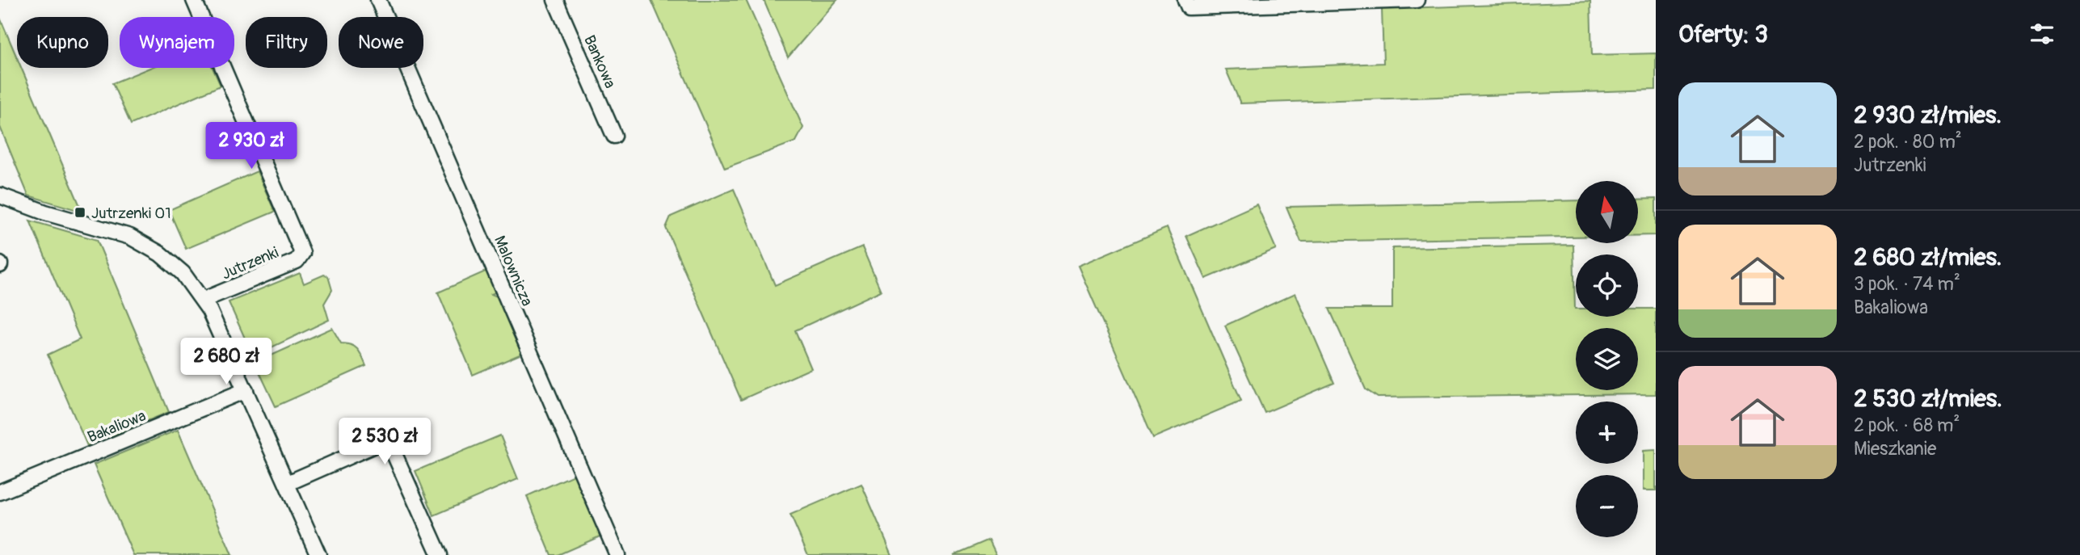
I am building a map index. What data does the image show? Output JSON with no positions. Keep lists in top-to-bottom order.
{
  "streets": {
    "street": [
      "Bankowa",
      "Jutrzenki",
      "Malownicza",
      "Bakaliowa"
    ]
  },
  "places": {
    "transit": ["Jutrzenki 01"]
  },
  "north": "top",
  "page": {
    "heading": "Oferty: 3",
    "chip": [
      "Kupno",
      "Wynajem",
      "Filtry",
      "Nowe"
    ],
    "list": [
      {
        "name": "2 930 zł/mies.",
        "note": "2 pok. · 80 m² · Jutrzenki"
      },
      {
        "name": "2 680 zł/mies.",
        "note": "3 pok. · 74 m² · Bakaliowa"
      },
      {
        "name": "2 530 zł/mies.",
        "note": "2 pok. · 68 m² · Mieszkanie"
      }
    ],
    "price": ["2 930 zł", "2 680 zł", "2 530 zł"],
    "map_buttons": ["+", "−"]
  }
}
